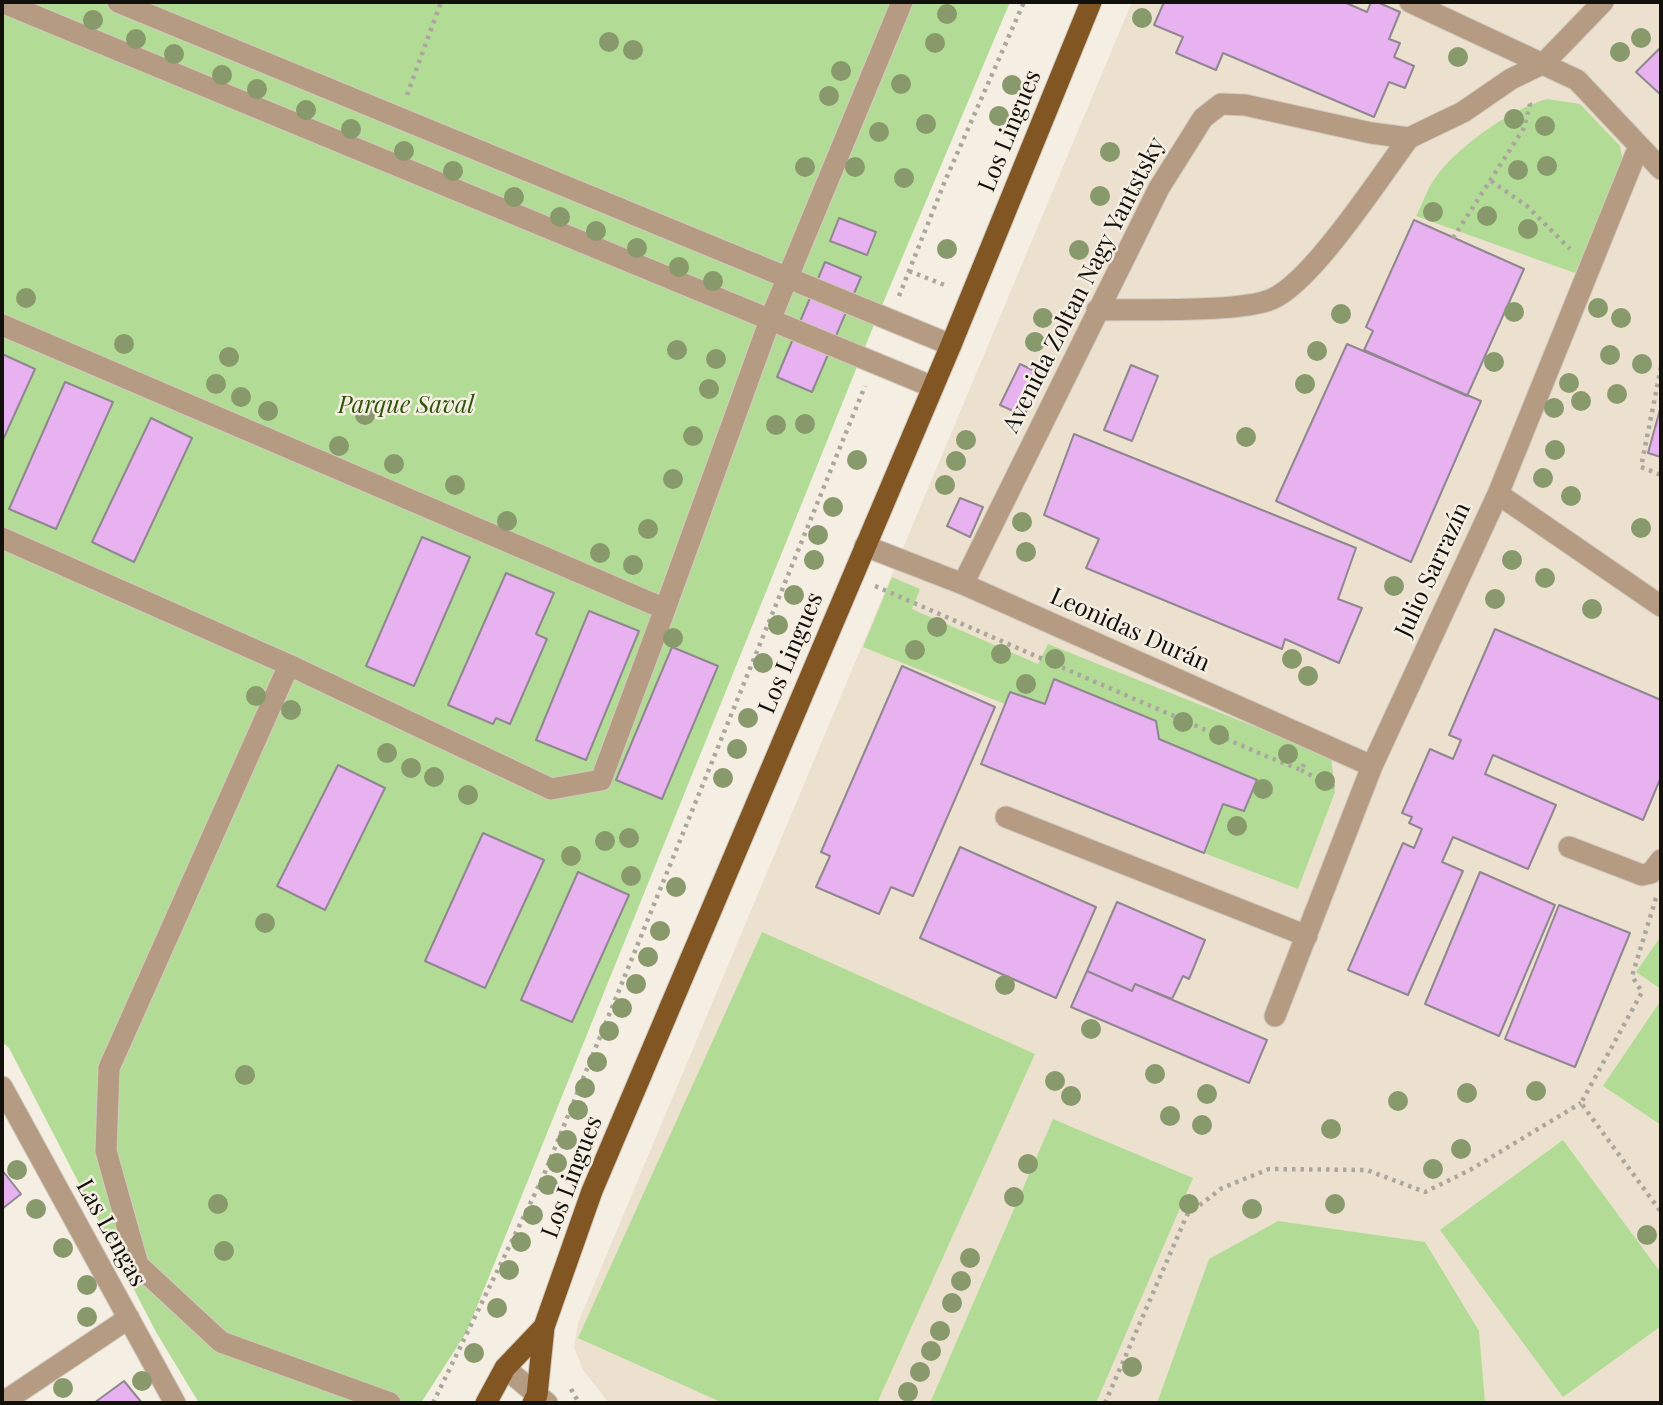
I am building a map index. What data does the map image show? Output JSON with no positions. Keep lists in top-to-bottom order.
{
  "streets": {
    "main road": ["Los Lingues"],
    "street": [
      "Avenida Zoltan Nagy Yantstsky",
      "Julio Sarrazín",
      "Leonidas Durán",
      "Las Lengas"
    ]
  },
  "crossings": [
    ["Los Lingues", "Leonidas Durán"],
    ["Avenida Zoltan Nagy Yantstsky", "Leonidas Durán"],
    ["Julio Sarrazín", "Leonidas Durán"]
  ],
  "parks": ["Parque Saval"]
}
